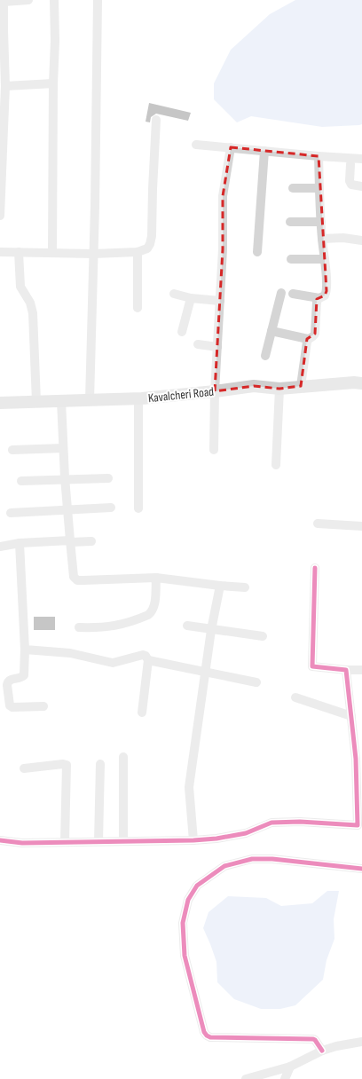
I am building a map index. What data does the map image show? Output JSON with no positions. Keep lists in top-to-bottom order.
{
  "streets": {
    "street": ["Kavalcheri Road"]
  }
}
